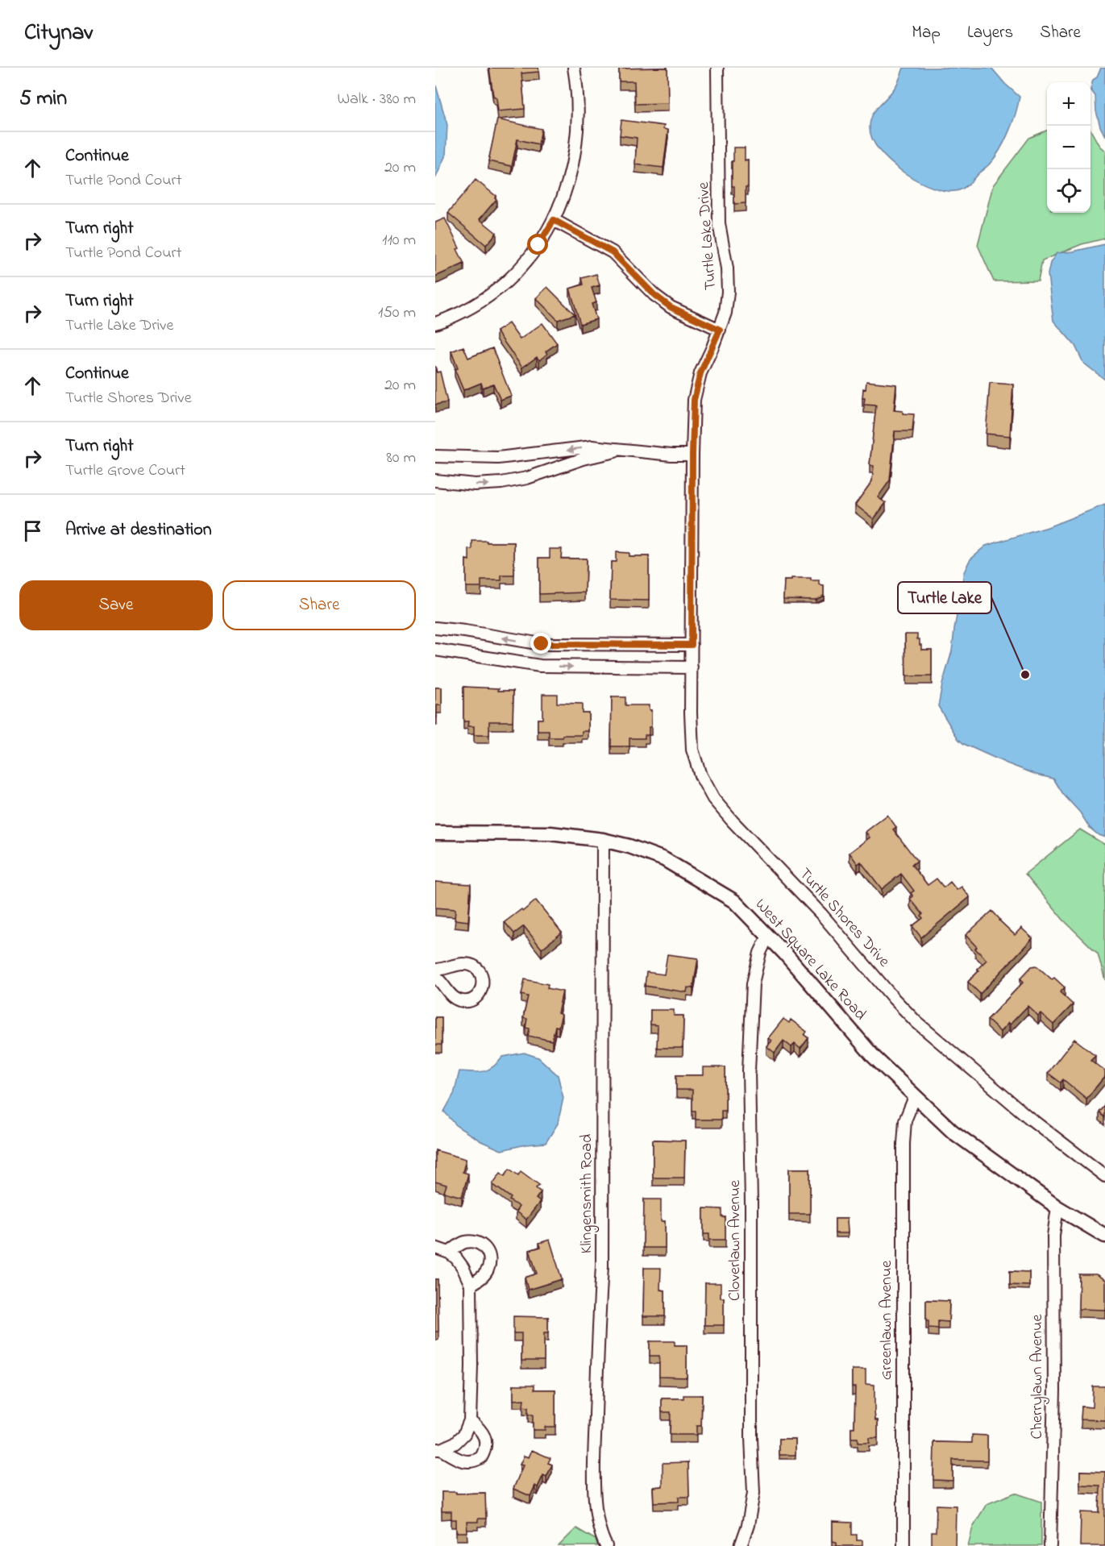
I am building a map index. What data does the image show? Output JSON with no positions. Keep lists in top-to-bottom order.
{
  "streets": {
    "street": [
      "Turtle Lake Drive",
      "Turtle Shores Drive",
      "West Square Lake Road",
      "Klingensmith Road",
      "Cloverlawn Avenue",
      "Greenlawn Avenue",
      "Cherrylawn Avenue"
    ]
  },
  "crossings": [
    ["Turtle Lake Drive", "Turtle Shores Drive"],
    ["West Square Lake Road", "Klingensmith Road"],
    ["West Square Lake Road", "Cloverlawn Avenue"],
    ["West Square Lake Road", "Greenlawn Avenue"],
    ["West Square Lake Road", "Cherrylawn Avenue"]
  ],
  "places": ["Turtle Lake"],
  "page": {
    "header": "Citynav",
    "nav": ["Map", "Layers", "Share"],
    "heading": ["5 min", "Walk · 380 m"],
    "map_buttons": ["+", "−"],
    "list": [
      ["Continue", "Turtle Pond Court", "20 m"],
      ["Turn right", "Turtle Pond Court", "110 m"],
      ["Turn right", "Turtle Lake Drive", "150 m"],
      ["Continue", "Turtle Shores Drive", "20 m"],
      ["Turn right", "Turtle Grove Court", "80 m"],
      "Arrive at destination"
    ],
    "buttons": ["Save", "Share"]
  }
}
